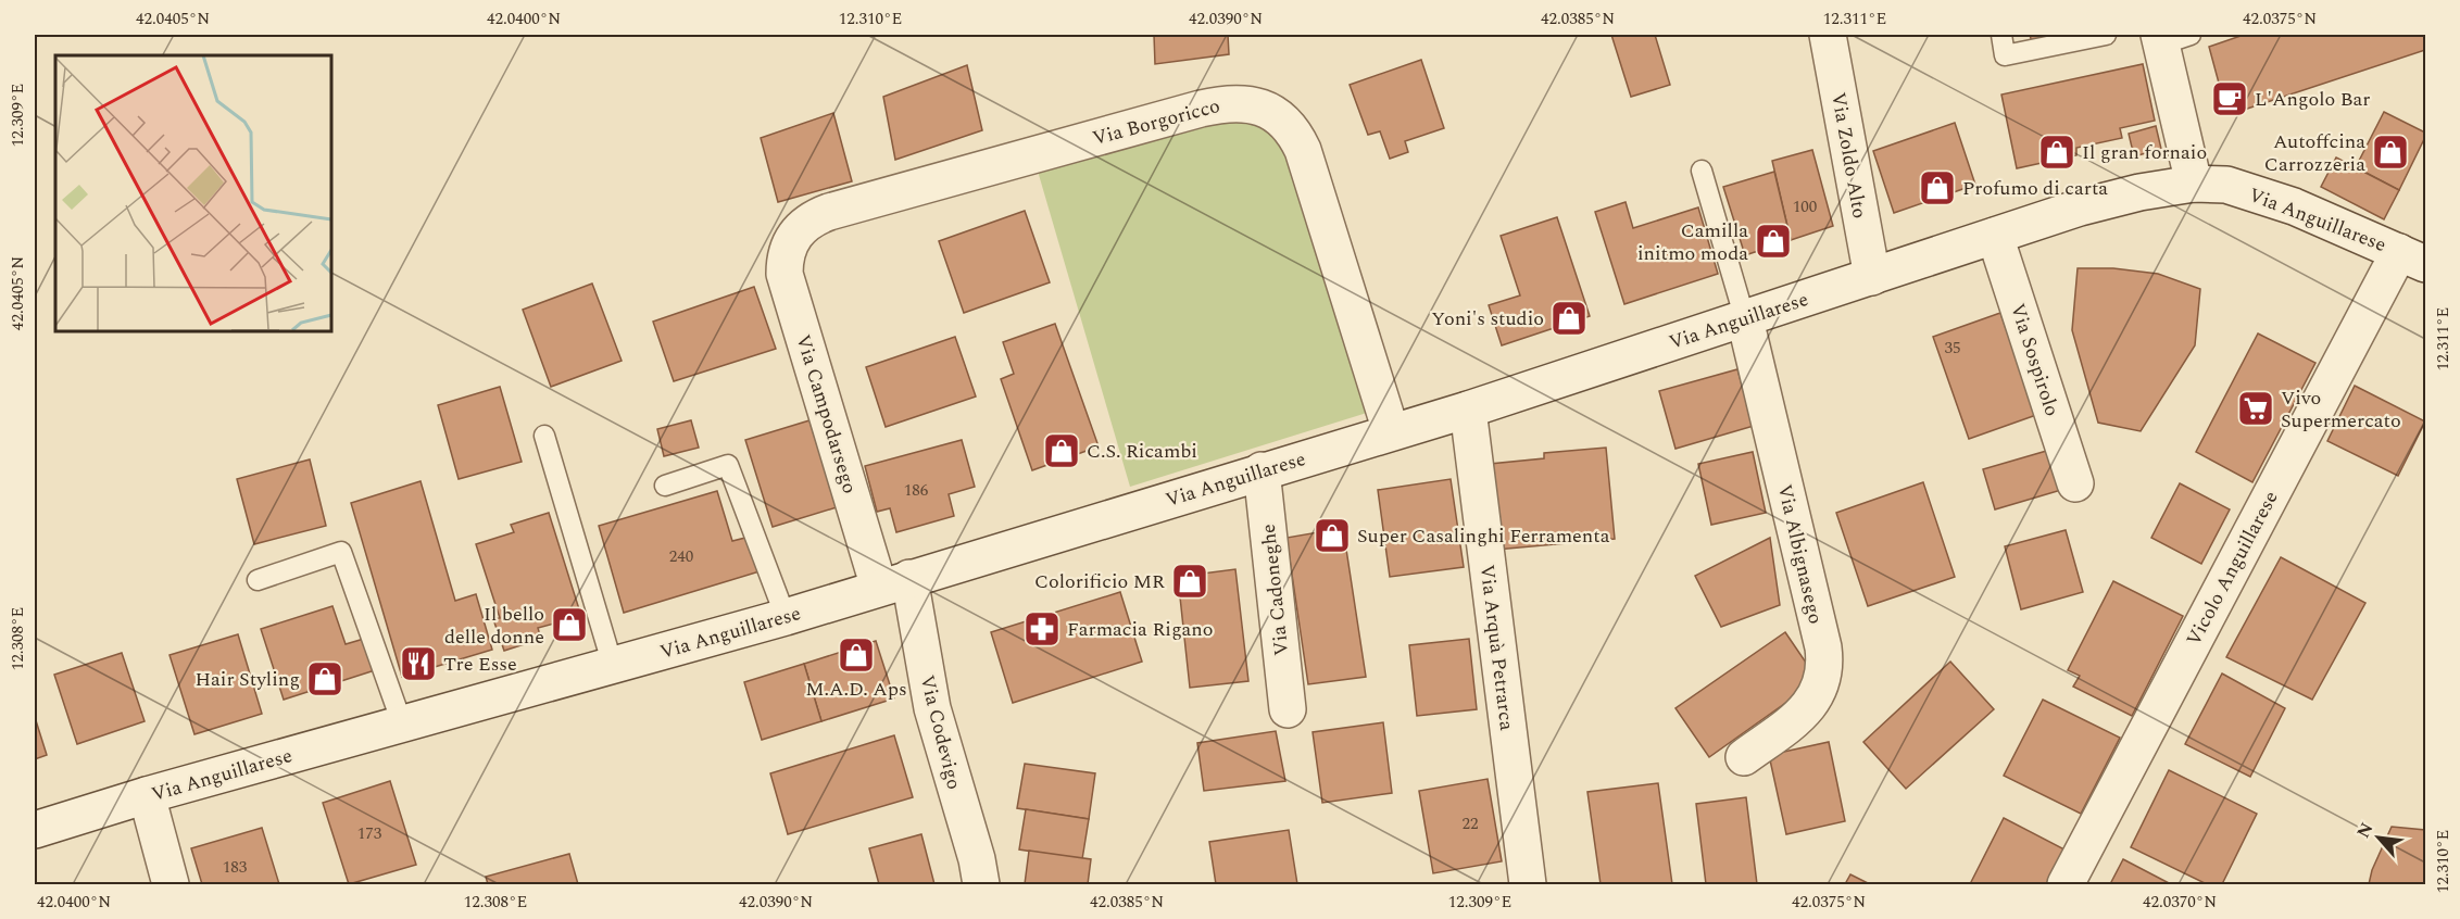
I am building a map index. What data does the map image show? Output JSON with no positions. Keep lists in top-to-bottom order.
{
  "streets": {
    "street": [
      "Via Borgoricco",
      "Via Zoldo Alto",
      "Via Anguillarese",
      "Via Sospirolo",
      "Via Campodarsego",
      "Via Albignasego",
      "Vicolo Anguillarese",
      "Via Cadoneghe",
      "Via Arquà Petrarca",
      "Via Codevigo"
    ]
  },
  "crossings": [
    ["Via Borgoricco", "Via Anguillarese"],
    ["Via Borgoricco", "Via Campodarsego"],
    ["Via Zoldo Alto", "Via Anguillarese"],
    ["Via Anguillarese", "Via Sospirolo"],
    ["Via Anguillarese", "Via Campodarsego"],
    ["Via Anguillarese", "Via Albignasego"],
    ["Via Anguillarese", "Vicolo Anguillarese"],
    ["Via Anguillarese", "Via Cadoneghe"],
    ["Via Anguillarese", "Via Arquà Petrarca"],
    ["Via Anguillarese", "Via Codevigo"],
    ["Via Campodarsego", "Via Codevigo"]
  ],
  "places": {
    "cafe": ["L'Angolo Bar"],
    "shop": [
      "Il gran fornaio",
      "Autoffcina Carrozzeria",
      "Profumo di carta",
      "Camilla initmo moda",
      "Yoni's studio",
      "C.S. Ricambi",
      "Super Casalinghi Ferramenta",
      "Colorificio MR",
      "Il bello delle donne",
      "M.A.D. Aps",
      "Hair Styling"
    ],
    "supermarket": ["Vivo Supermercato"],
    "pharmacy": ["Farmacia Rigano"],
    "restaurant": ["Tre Esse"]
  },
  "house_numbers": [
    "100",
    "35",
    "186",
    "240",
    "22",
    "173",
    "183"
  ],
  "north": "top left",
  "coordinates": [
    "42.0405°N",
    "42.0400°N",
    "12.310°E",
    "42.0390°N",
    "42.0385°N",
    "12.311°E",
    "42.0375°N",
    "12.309°E",
    "12.308°E",
    "42.0370°N"
  ]
}
